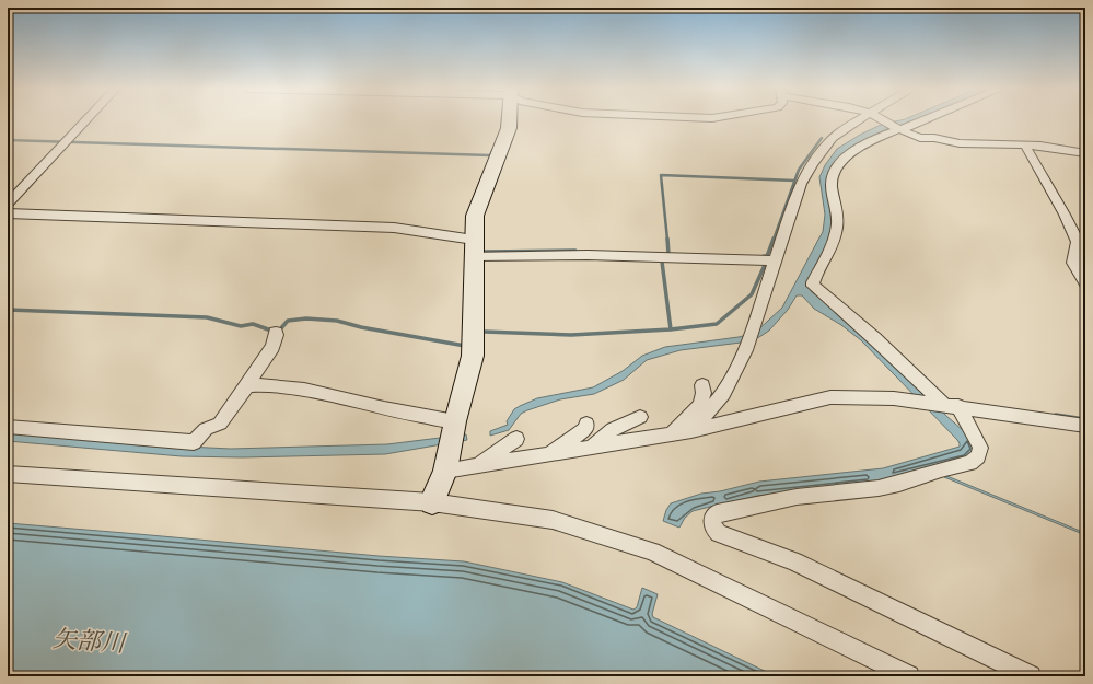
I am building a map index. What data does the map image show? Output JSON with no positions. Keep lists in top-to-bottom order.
{
  "water": ["矢部川"]
}
